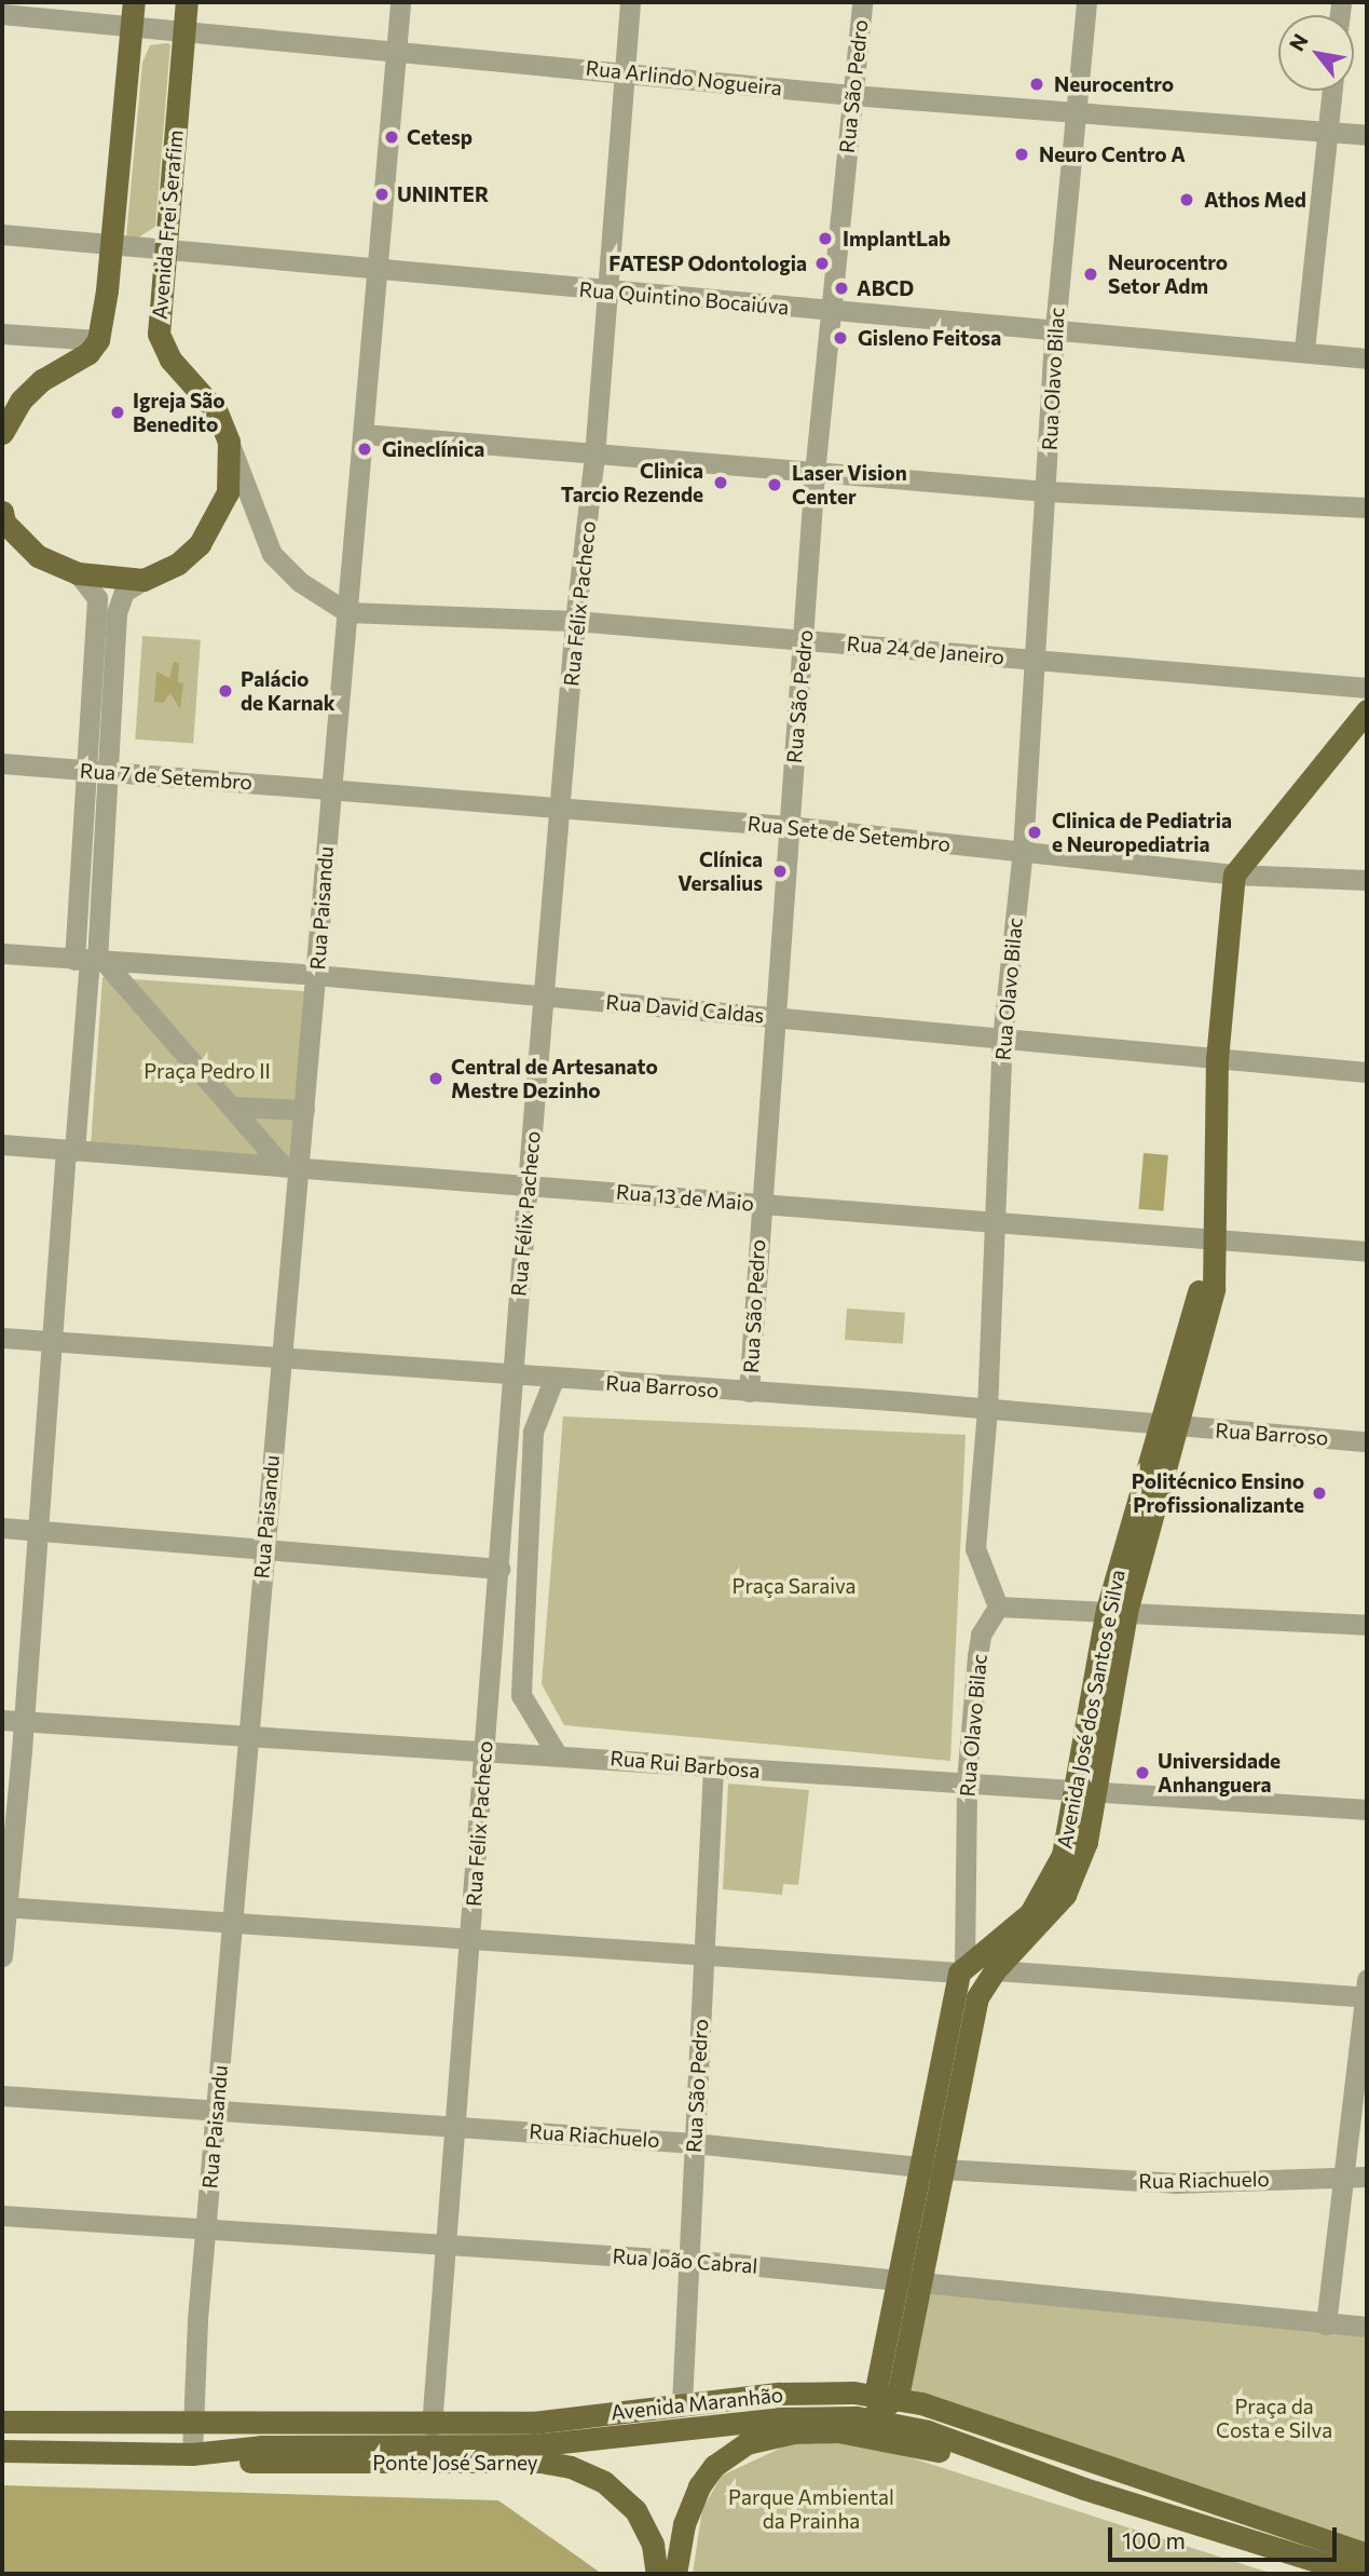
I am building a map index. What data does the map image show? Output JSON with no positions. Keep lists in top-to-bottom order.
{
  "streets": {
    "main road": [
      "Avenida Frei Serafim",
      "Avenida José dos Santos e Silva",
      "Avenida Maranhão",
      "Ponte José Sarney"
    ],
    "street": [
      "Rua Arlindo Nogueira",
      "Rua São Pedro",
      "Rua Quintino Bocaiúva",
      "Rua Olavo Bilac",
      "Rua Félix Pacheco",
      "Rua 24 de Janeiro",
      "Rua 7 de Setembro",
      "Rua Sete de Setembro",
      "Rua Paisandu",
      "Rua David Caldas",
      "Rua 13 de Maio",
      "Rua Barroso",
      "Rua Rui Barbosa",
      "Rua Riachuelo",
      "Rua João Cabral"
    ]
  },
  "crossings": [
    ["Rua Arlindo Nogueira", "Rua São Pedro"],
    ["Rua Arlindo Nogueira", "Avenida Frei Serafim"],
    ["Rua Arlindo Nogueira", "Rua Olavo Bilac"],
    ["Rua Arlindo Nogueira", "Rua Félix Pacheco"],
    ["Rua Arlindo Nogueira", "Rua Paisandu"],
    ["Rua São Pedro", "Rua Quintino Bocaiúva"],
    ["Rua São Pedro", "Rua 24 de Janeiro"],
    ["Rua São Pedro", "Rua Sete de Setembro"],
    ["Rua São Pedro", "Rua David Caldas"],
    ["Rua São Pedro", "Rua 13 de Maio"],
    ["Rua São Pedro", "Rua Barroso"],
    ["Rua São Pedro", "Rua Rui Barbosa"],
    ["Rua São Pedro", "Rua Riachuelo"],
    ["Rua São Pedro", "Rua João Cabral"],
    ["Rua São Pedro", "Avenida Maranhão"],
    ["Avenida Frei Serafim", "Rua Quintino Bocaiúva"],
    ["Rua Quintino Bocaiúva", "Rua Olavo Bilac"],
    ["Rua Quintino Bocaiúva", "Rua Félix Pacheco"],
    ["Rua Quintino Bocaiúva", "Rua Paisandu"],
    ["Rua Olavo Bilac", "Rua 24 de Janeiro"],
    ["Rua Olavo Bilac", "Rua Sete de Setembro"],
    ["Rua Olavo Bilac", "Rua David Caldas"],
    ["Rua Olavo Bilac", "Rua 13 de Maio"],
    ["Rua Olavo Bilac", "Rua Barroso"],
    ["Rua Olavo Bilac", "Avenida José dos Santos e Silva"],
    ["Rua Olavo Bilac", "Rua Rui Barbosa"],
    ["Rua Félix Pacheco", "Rua 24 de Janeiro"],
    ["Rua Félix Pacheco", "Rua Sete de Setembro"],
    ["Rua Félix Pacheco", "Rua David Caldas"],
    ["Rua Félix Pacheco", "Rua 13 de Maio"],
    ["Rua Félix Pacheco", "Rua Barroso"],
    ["Rua Félix Pacheco", "Rua Rui Barbosa"],
    ["Rua Félix Pacheco", "Rua Riachuelo"],
    ["Rua Félix Pacheco", "Rua João Cabral"],
    ["Rua Félix Pacheco", "Avenida Maranhão"],
    ["Rua 24 de Janeiro", "Rua Paisandu"],
    ["Rua 7 de Setembro", "Rua Sete de Setembro"],
    ["Rua 7 de Setembro", "Rua Paisandu"],
    ["Rua Sete de Setembro", "Rua Paisandu"],
    ["Rua Sete de Setembro", "Avenida José dos Santos e Silva"],
    ["Rua Paisandu", "Rua David Caldas"],
    ["Rua Paisandu", "Rua 13 de Maio"],
    ["Rua Paisandu", "Rua Barroso"],
    ["Rua Paisandu", "Rua Rui Barbosa"],
    ["Rua Paisandu", "Rua Riachuelo"],
    ["Rua Paisandu", "Rua João Cabral"],
    ["Rua Paisandu", "Avenida Maranhão"],
    ["Rua Paisandu", "Ponte José Sarney"],
    ["Rua David Caldas", "Avenida José dos Santos e Silva"],
    ["Rua 13 de Maio", "Avenida José dos Santos e Silva"],
    ["Rua Barroso", "Avenida José dos Santos e Silva"],
    ["Avenida José dos Santos e Silva", "Rua Rui Barbosa"],
    ["Avenida José dos Santos e Silva", "Rua Riachuelo"],
    ["Avenida José dos Santos e Silva", "Rua João Cabral"],
    ["Avenida José dos Santos e Silva", "Avenida Maranhão"],
    ["Avenida Maranhão", "Ponte José Sarney"]
  ],
  "parks": [
    "Praça Pedro II",
    "Praça Saraiva",
    "Praça da Costa e Silva",
    "Parque Ambiental da Prainha"
  ],
  "places": [
    "Neurocentro",
    "Cetesp",
    "Neuro Centro A",
    "UNINTER",
    "Athos Med",
    "ImplantLab",
    "FATESP Odontologia",
    "Neurocentro Setor Adm",
    "ABCD",
    "Gisleno Feitosa",
    "Igreja São Benedito",
    "Gineclínica",
    "Clinica Tarcio Rezende",
    "Laser Vision Center",
    "Palácio de Karnak",
    "Clinica de Pediatria e Neuropediatria",
    "Clínica Versalius",
    "Central de Artesanato Mestre Dezinho",
    "Politécnico Ensino Profissionalizante",
    "Universidade Anhanguera"
  ],
  "scale_bar": "100 m",
  "north": "top left"
}
